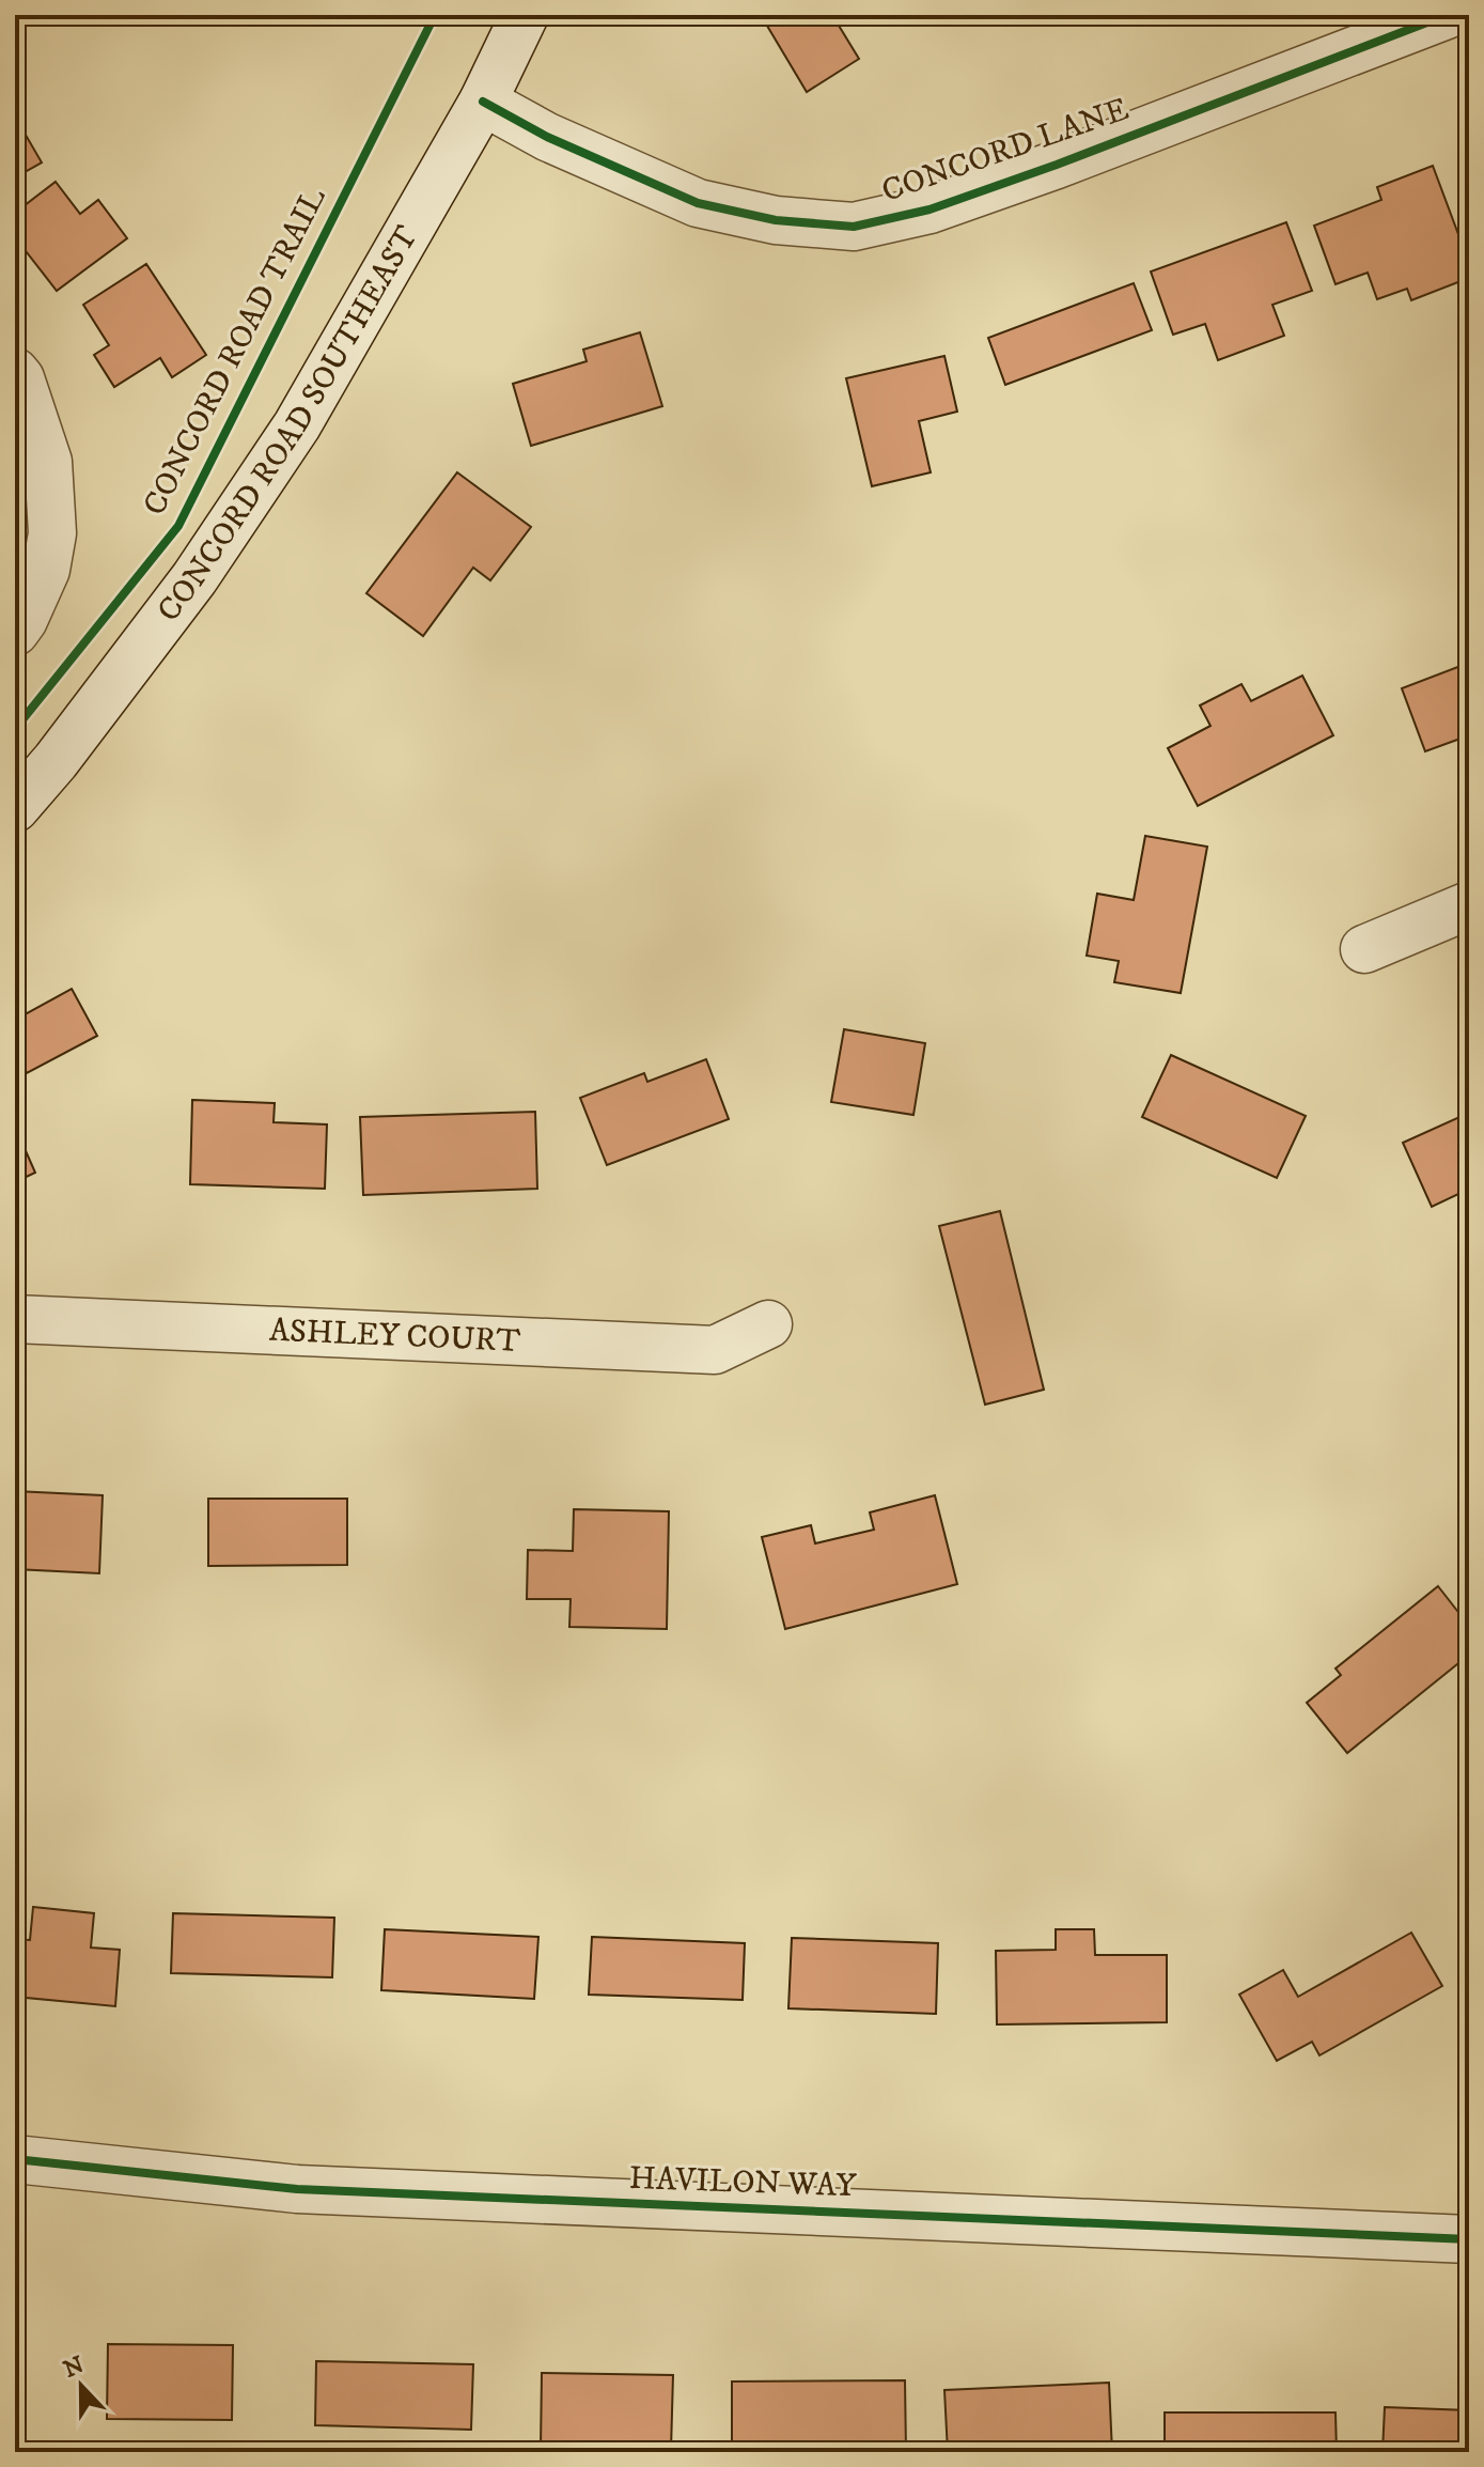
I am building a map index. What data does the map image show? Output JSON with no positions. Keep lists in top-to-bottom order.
{
  "streets": {
    "street": [
      "CONCORD LANE",
      "CONCORD ROAD SOUTHEAST",
      "ASHLEY COURT",
      "HAVILON WAY"
    ],
    "cycle path": ["CONCORD ROAD TRAIL"]
  },
  "crossings": [
    ["CONCORD LANE", "CONCORD ROAD SOUTHEAST"]
  ],
  "north": "top"
}
